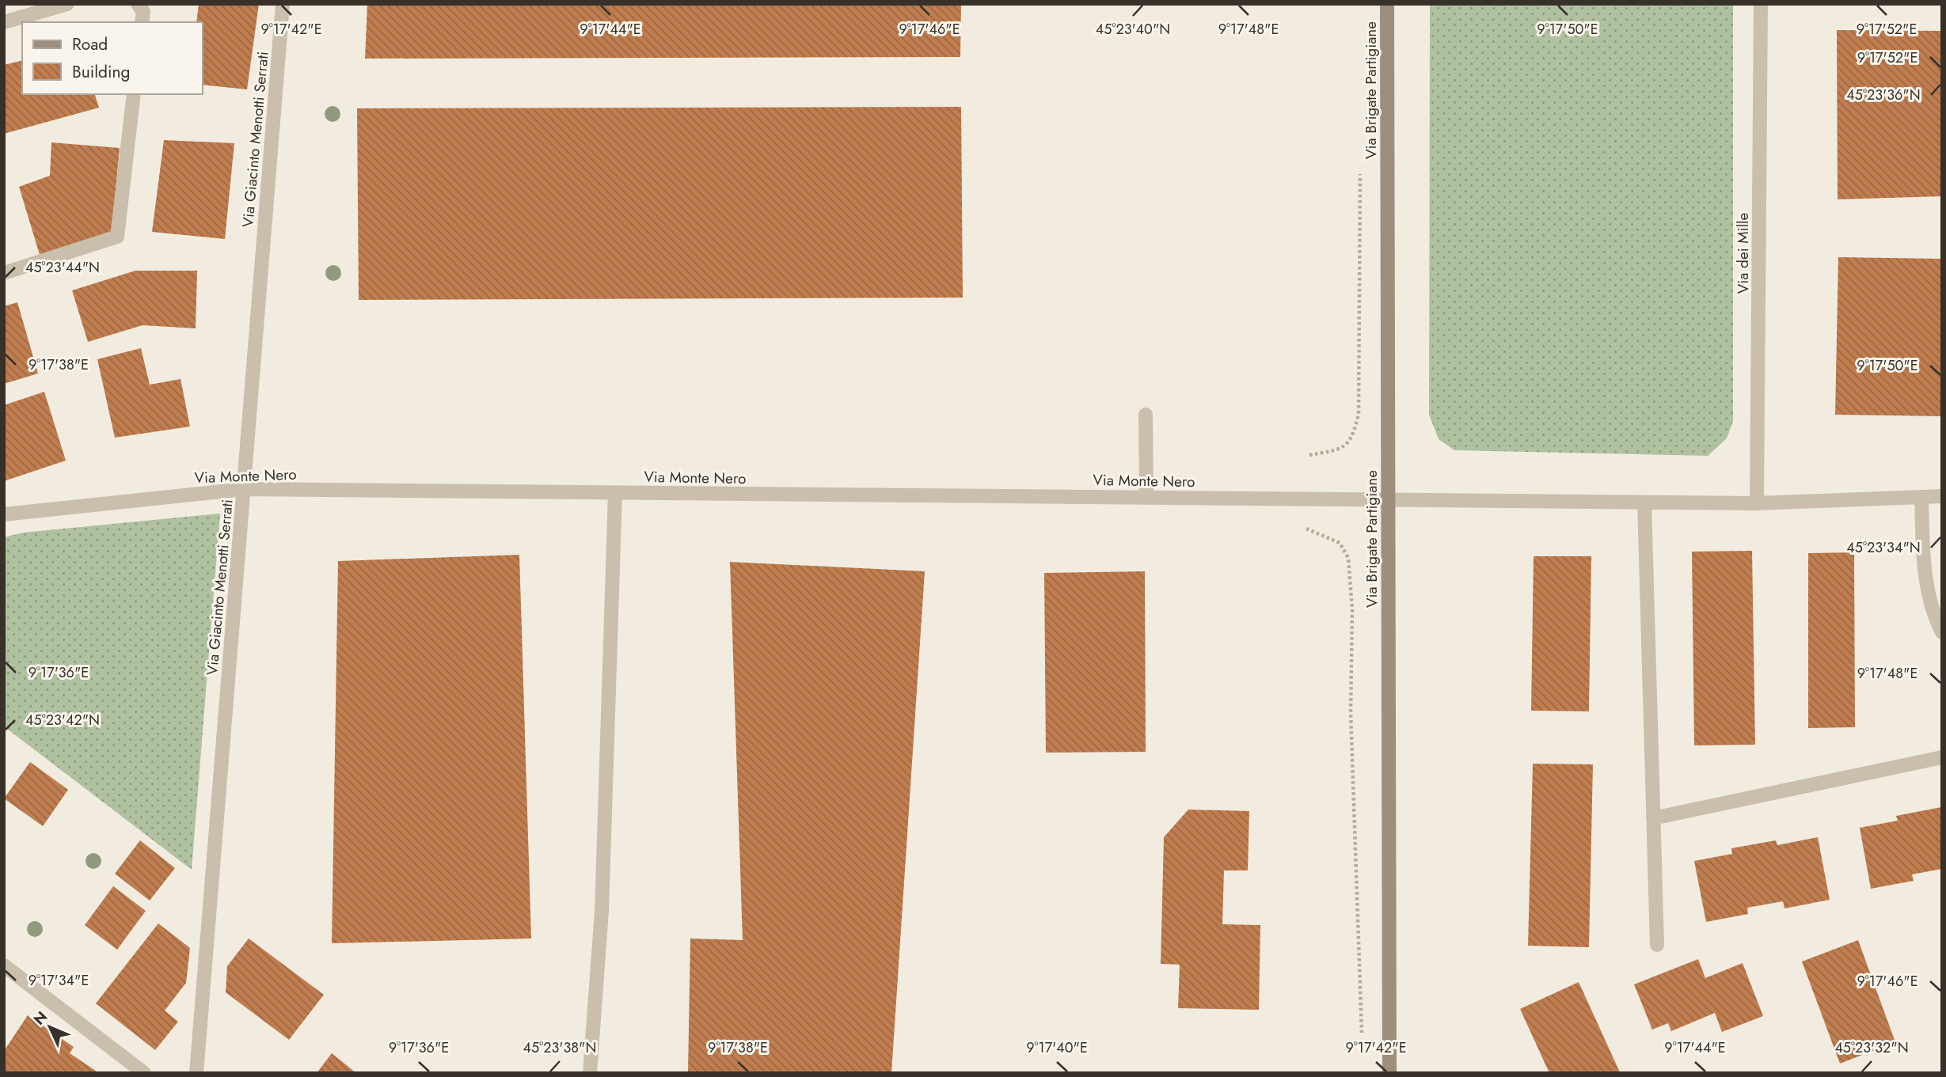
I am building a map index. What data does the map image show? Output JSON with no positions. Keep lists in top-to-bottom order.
{
  "streets": {
    "street": [
      "Via Brigate Partigiane",
      "Via Giacinto Menotti Serrati",
      "Via dei Mille",
      "Via Monte Nero"
    ]
  },
  "crossings": [
    ["Via Brigate Partigiane", "Via Monte Nero"],
    ["Via Giacinto Menotti Serrati", "Via Monte Nero"]
  ],
  "legend": ["Road", "Building"],
  "north": "top left",
  "coordinates": [
    "9°17'52\"E",
    "9°17'42\"E",
    "9°17'44\"E",
    "9°17'46\"E",
    "9°17'48\"E",
    "9°17'50\"E",
    "45°23'40\"N",
    "45°23'36\"N",
    "45°23'44\"N",
    "9°17'38\"E",
    "45°23'34\"N",
    "9°17'36\"E",
    "45°23'42\"N",
    "9°17'34\"E",
    "45°23'38\"N",
    "45°23'32\"N",
    "9°17'40\"E"
  ]
}
